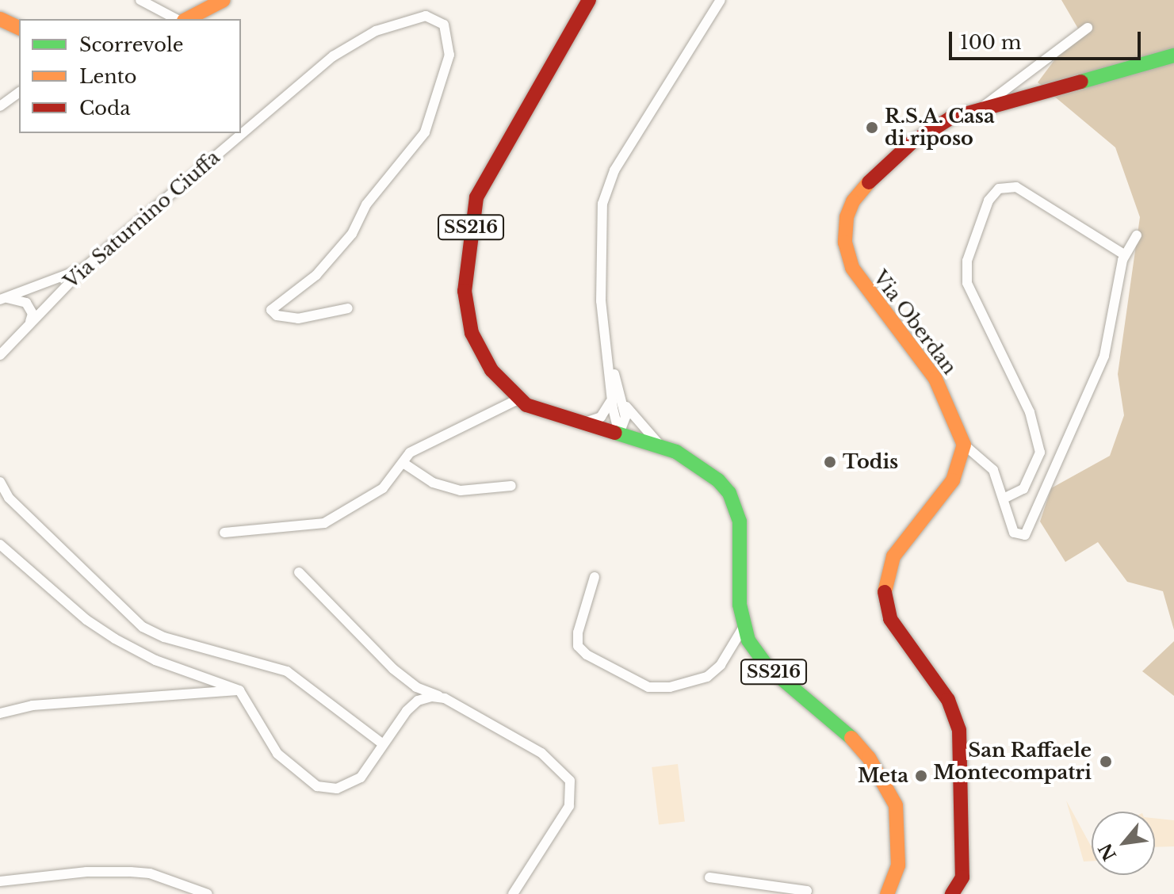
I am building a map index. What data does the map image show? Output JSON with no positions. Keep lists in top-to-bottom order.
{
  "streets": {
    "main road": ["SS216", "Via Oberdan"],
    "street": ["Via Saturnino Ciuffa"]
  },
  "places": [
    "R.S.A. Casa di riposo",
    "Todis",
    "San Raffaele Montecompatri",
    "Meta"
  ],
  "legend": ["Scorrevole", "Lento", "Coda"],
  "scale_bar": "100 m",
  "north": "bottom left"
}
